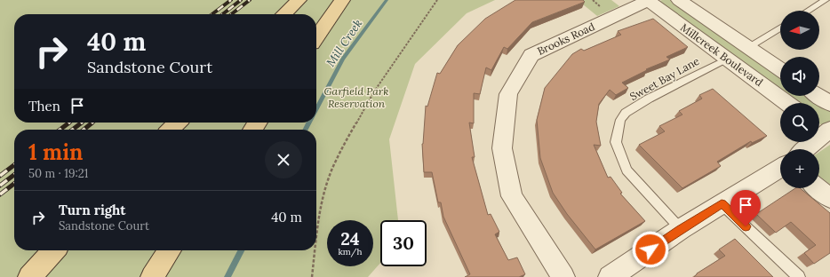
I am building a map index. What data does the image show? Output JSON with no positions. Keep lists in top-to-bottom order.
{
  "streets": {
    "street": ["Brooks Road", "Millcreek Boulevard"],
    "lane": ["Sweet Bay Lane"]
  },
  "crossings": [
    ["Brooks Road", "Millcreek Boulevard"],
    ["Millcreek Boulevard", "Sweet Bay Lane"]
  ],
  "water": ["Mill Creek"],
  "parks": ["Garfield Park Reservation"],
  "north": "left",
  "page": {
    "map_buttons": "+",
    "turn": ["40 m", "Sandstone Court"],
    "then": "Then",
    "heading": ["1 min", "50 m · 19:21"],
    "list": [
      {
        "name": "Turn right",
        "note": "Sandstone Court",
        "value": "40 m"
      }
    ],
    "speed": "24 km/h",
    "limit": "30"
  }
}
